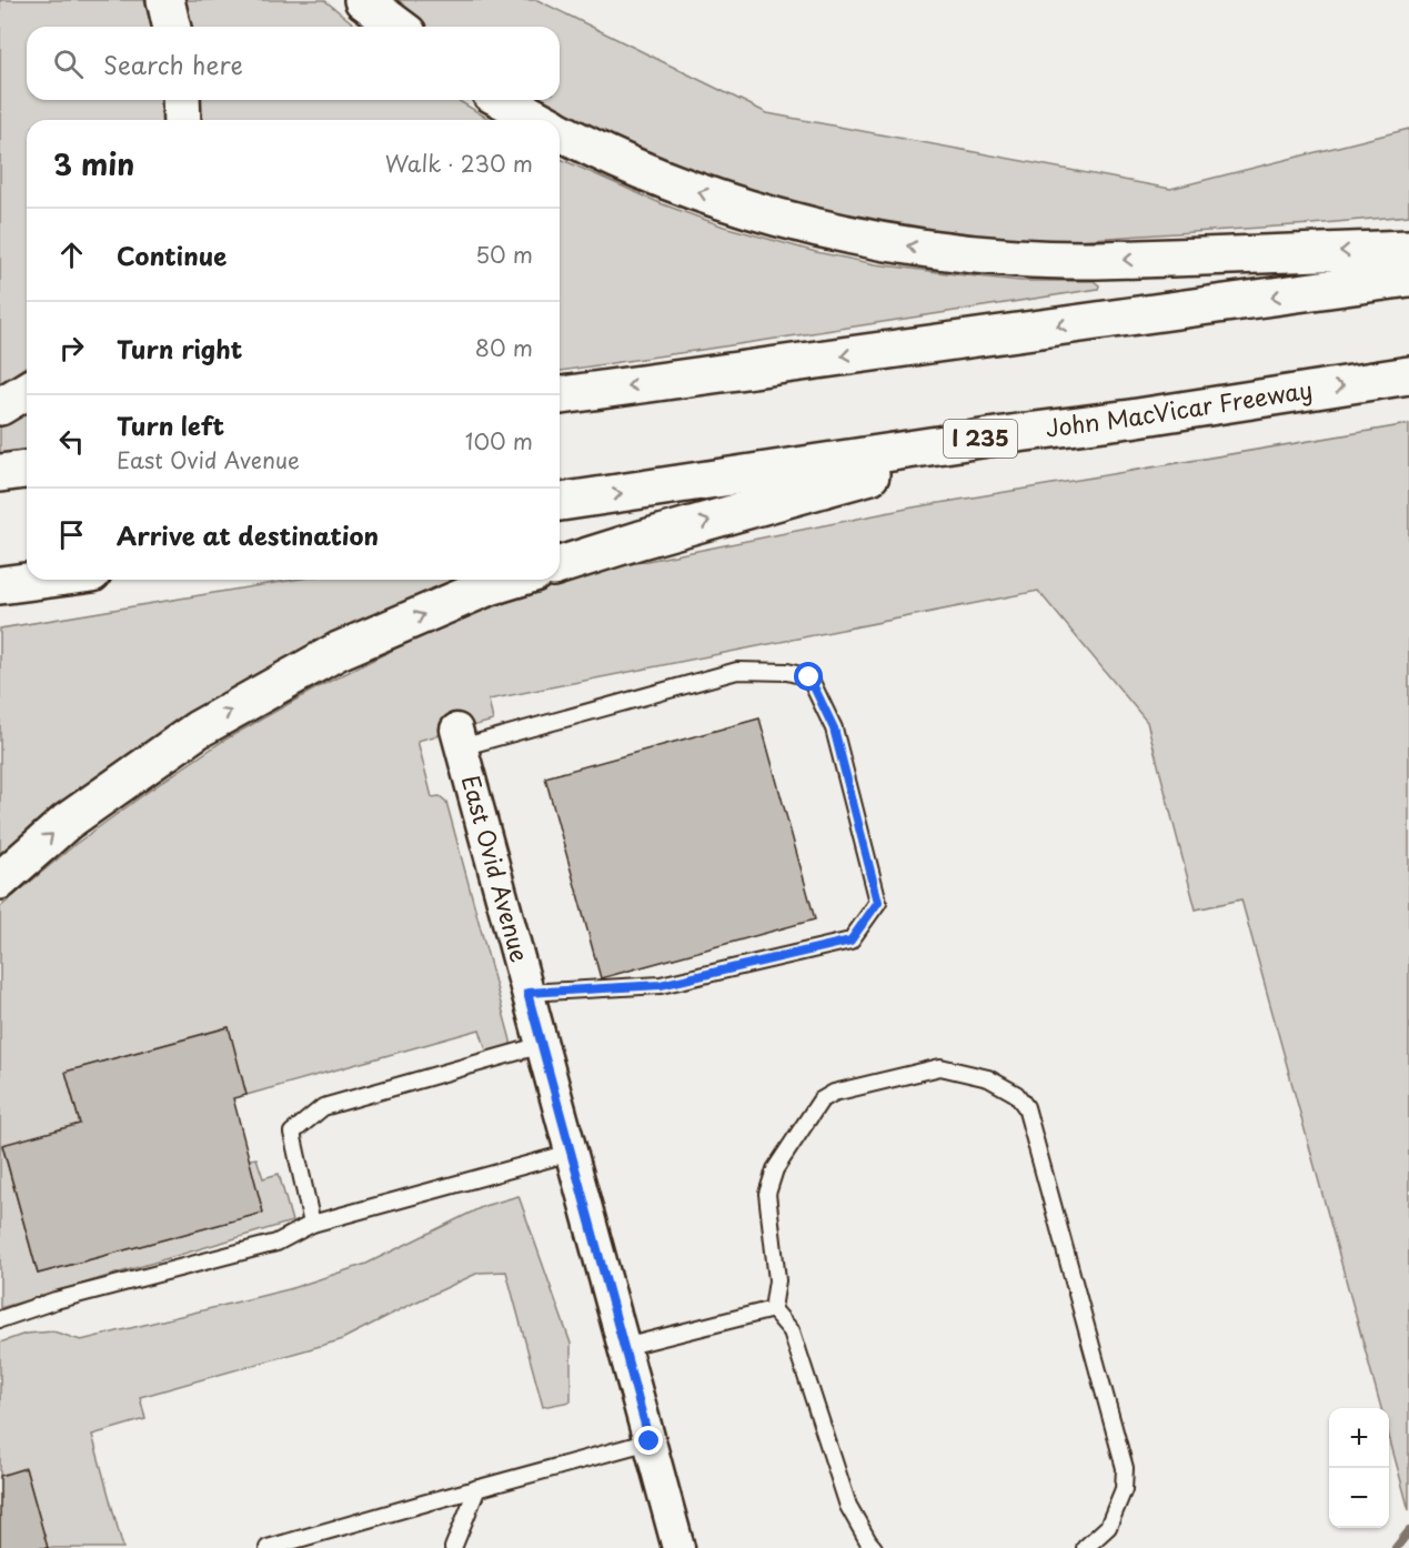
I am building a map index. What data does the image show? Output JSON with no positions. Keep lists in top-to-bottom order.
{
  "streets": {
    "highway": ["John MacVicar Freeway", "I 235"],
    "street": ["East Ovid Avenue"]
  },
  "page": {
    "search": "Search here",
    "heading": ["3 min", "Walk · 230 m"],
    "list": [
      ["Continue", "50 m"],
      ["Turn right", "80 m"],
      ["Turn left", "East Ovid Avenue", "100 m"],
      "Arrive at destination"
    ],
    "map_buttons": ["+", "−"]
  }
}
